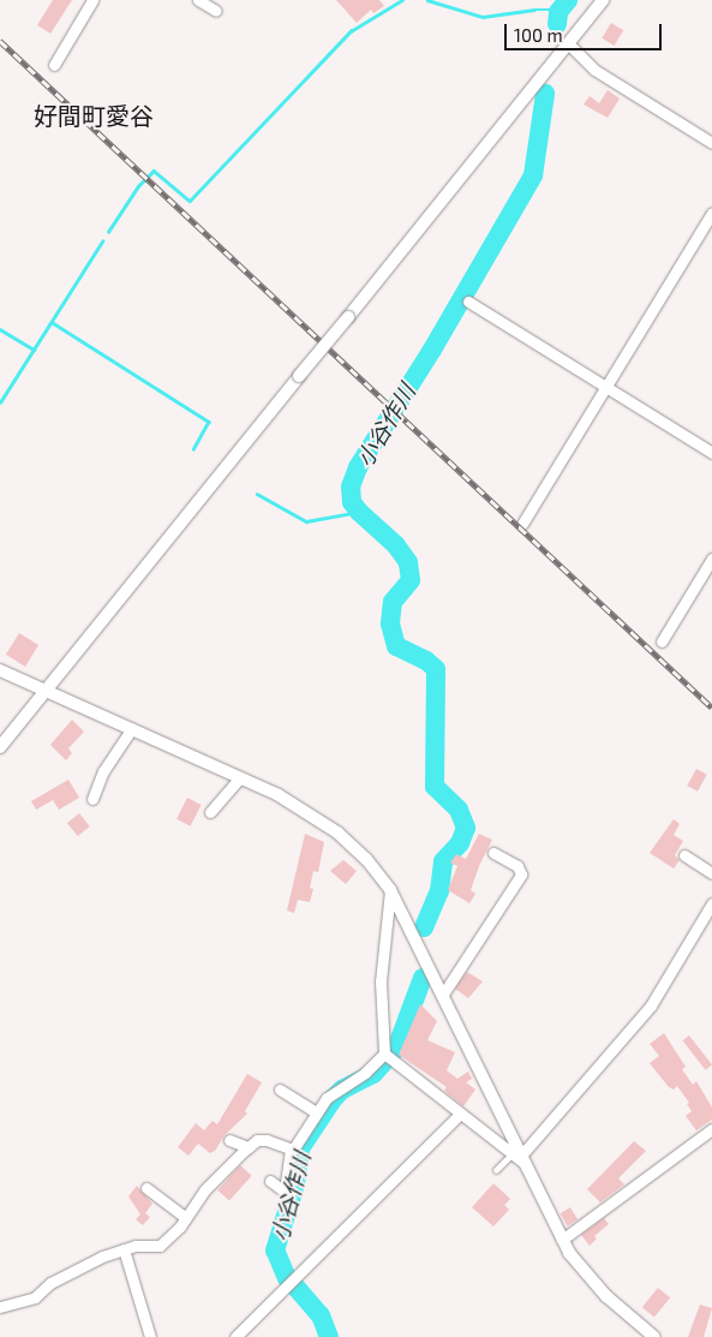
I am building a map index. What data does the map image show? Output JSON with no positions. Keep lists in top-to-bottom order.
{
  "districts": ["好間町愛谷"],
  "water": ["小谷作川"],
  "scale_bar": "100 m"
}
